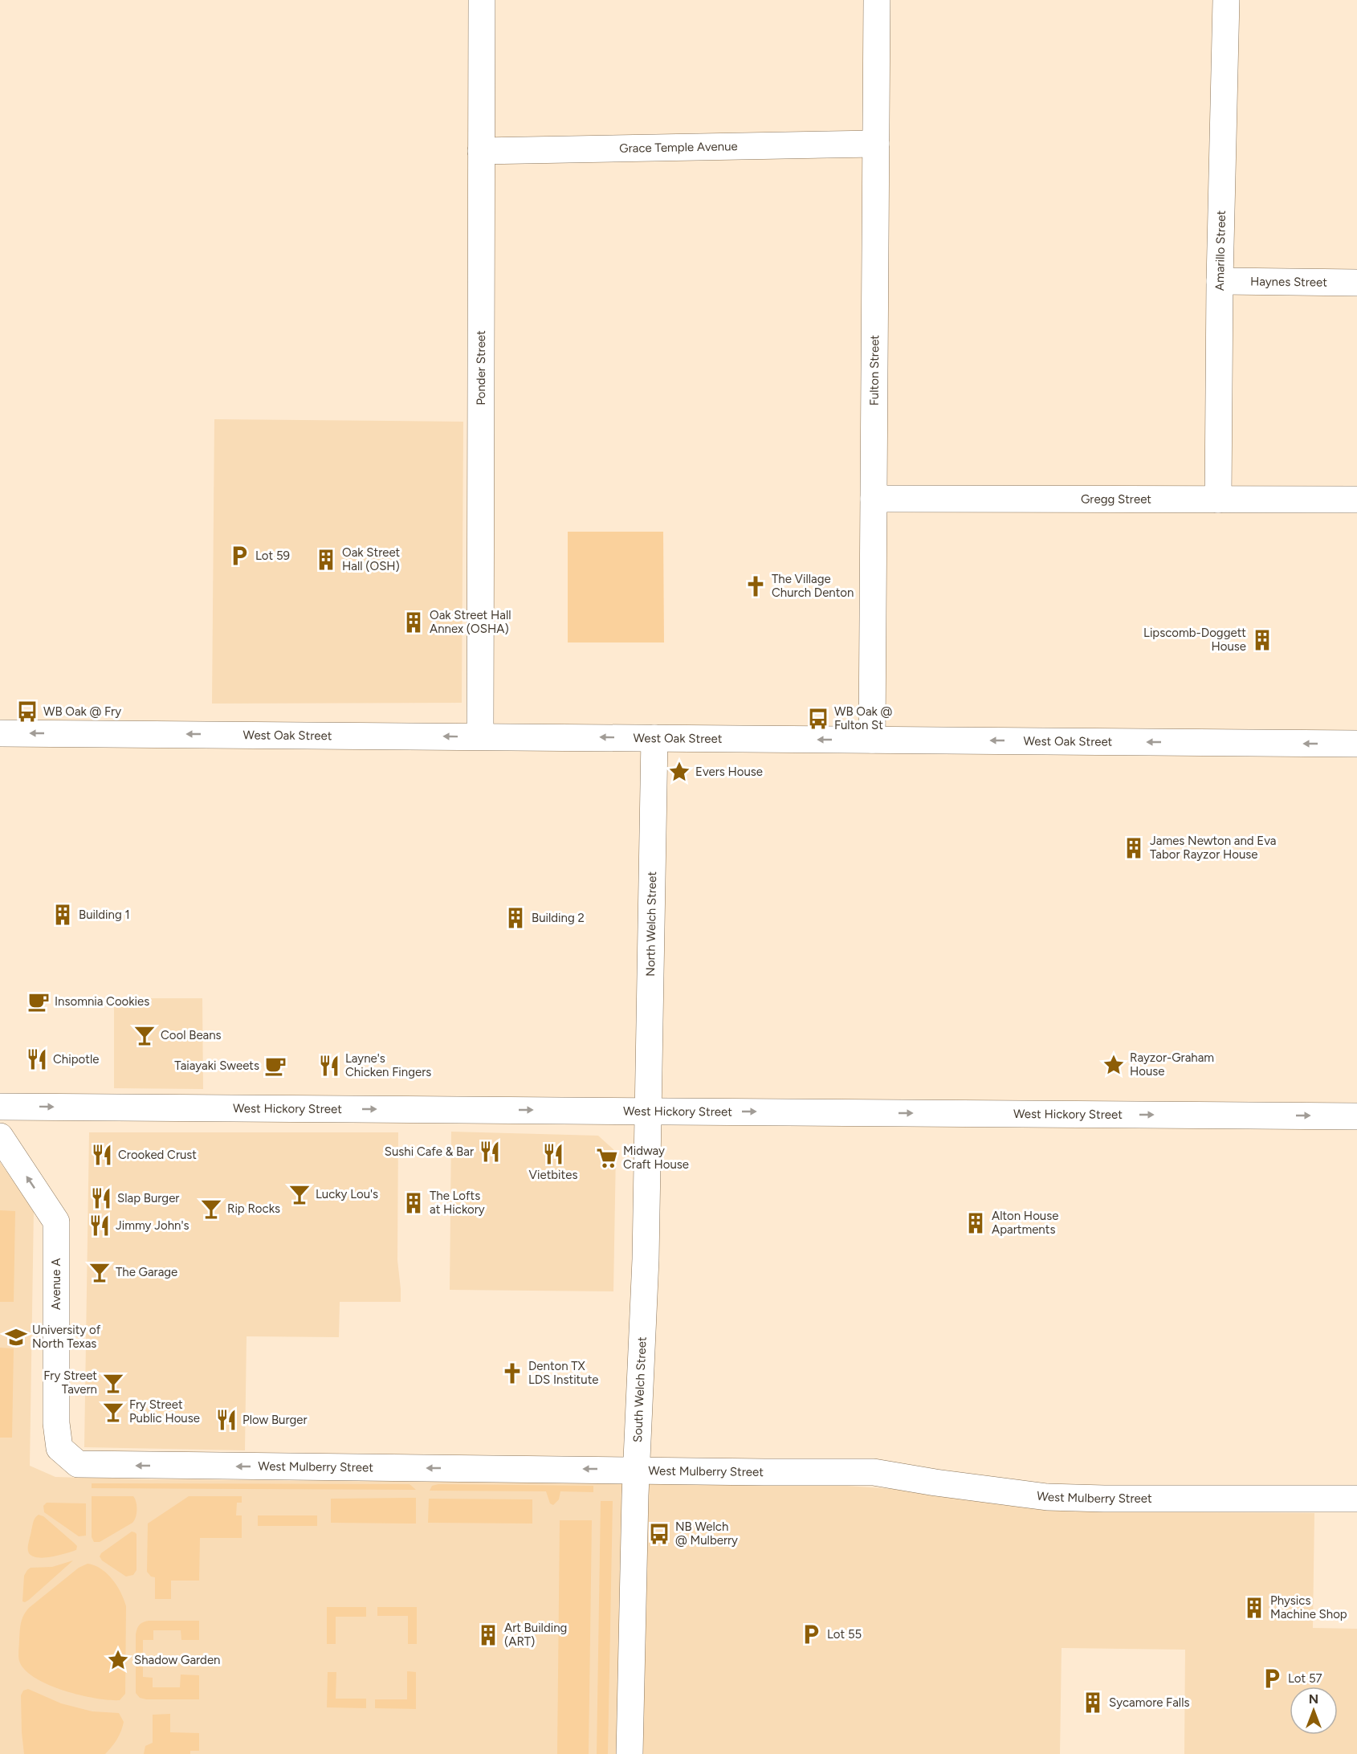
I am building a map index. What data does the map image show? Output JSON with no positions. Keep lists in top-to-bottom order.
{
  "streets": {
    "street": [
      "Grace Temple Avenue",
      "Amarillo Street",
      "Haynes Street",
      "Ponder Street",
      "Fulton Street",
      "Gregg Street",
      "West Oak Street",
      "North Welch Street",
      "West Hickory Street",
      "Avenue A",
      "South Welch Street",
      "West Mulberry Street"
    ]
  },
  "crossings": [
    ["Grace Temple Avenue", "Ponder Street"],
    ["Grace Temple Avenue", "Fulton Street"],
    ["Amarillo Street", "Haynes Street"],
    ["Amarillo Street", "Gregg Street"],
    ["Ponder Street", "West Oak Street"],
    ["Fulton Street", "Gregg Street"],
    ["Fulton Street", "West Oak Street"],
    ["West Oak Street", "North Welch Street"],
    ["North Welch Street", "West Hickory Street"],
    ["North Welch Street", "South Welch Street"],
    ["West Hickory Street", "South Welch Street"],
    ["Avenue A", "West Mulberry Street"],
    ["South Welch Street", "West Mulberry Street"]
  ],
  "one_way": [
    "West Oak Street",
    "West Hickory Street",
    "Avenue A",
    "West Mulberry Street"
  ],
  "places": {
    "parking": ["Lot 59", "Lot 55", "Lot 57"],
    "building": [
      "Oak Street Hall (OSH)",
      "Oak Street Hall Annex (OSHA)",
      "Lipscomb-Doggett House",
      "James Newton and Eva Tabor Rayzor House",
      "Building 1",
      "Building 2",
      "The Lofts at Hickory",
      "Alton House Apartments",
      "Physics Machine Shop",
      "Art Building (ART)",
      "Sycamore Falls"
    ],
    "church": ["The Village Church Denton", "Denton TX LDS Institute"],
    "bus stop": ["WB Oak @ Fry", "WB Oak @ Fulton St", "NB Welch @ Mulberry"],
    "place": ["Evers House", "Rayzor-Graham House", "Shadow Garden"],
    "cafe": ["Insomnia Cookies", "Taiayaki Sweets"],
    "bar": [
      "Cool Beans",
      "Lucky Lou's",
      "Rip Rocks",
      "The Garage",
      "Fry Street Tavern",
      "Fry Street Public House"
    ],
    "restaurant": [
      "Chipotle",
      "Layne's Chicken Fingers",
      "Sushi Cafe & Bar",
      "Vietbites",
      "Crooked Crust",
      "Slap Burger",
      "Jimmy John's",
      "Plow Burger"
    ],
    "supermarket": ["Midway Craft House"],
    "school or university": ["University of North Texas"]
  },
  "north": "top"
}
